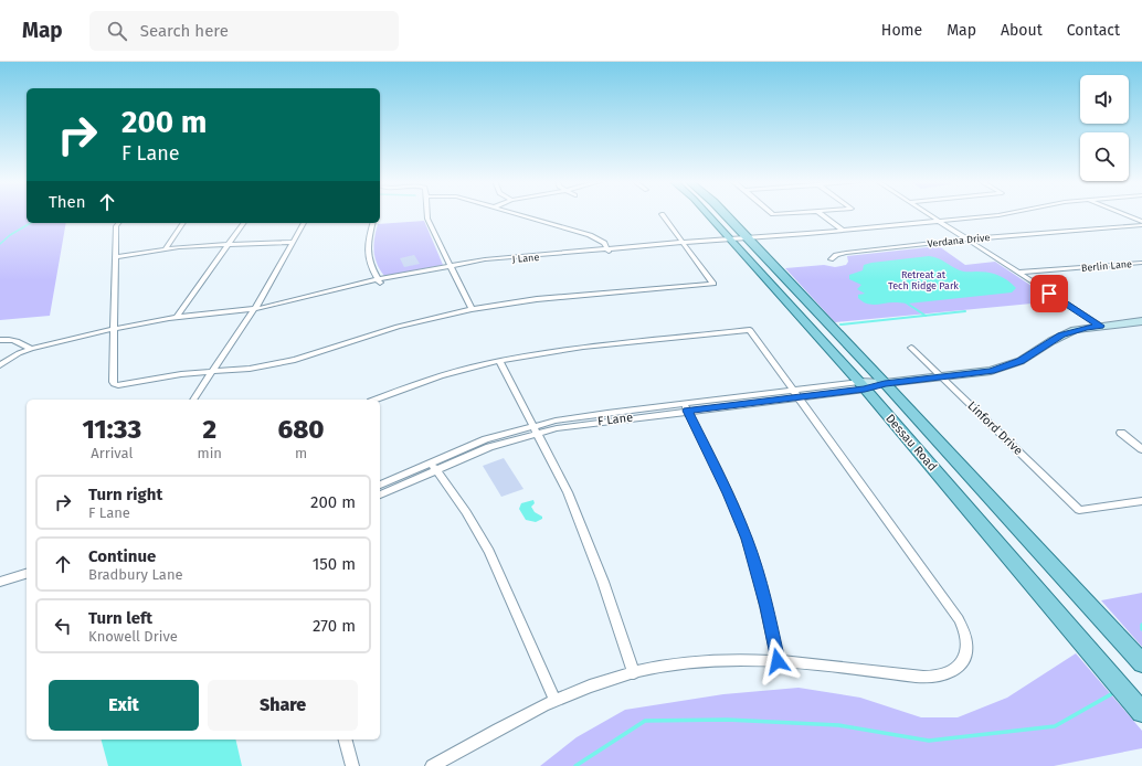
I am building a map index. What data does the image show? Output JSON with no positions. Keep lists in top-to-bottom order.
{
  "streets": {
    "main road": ["Dessau Road"],
    "street": [
      "Verdana Drive",
      "J Lane",
      "Berlin Lane",
      "F Lane",
      "Linford Drive"
    ]
  },
  "crossings": [
    ["J Lane", "Dessau Road"],
    ["F Lane", "Dessau Road"]
  ],
  "parks": ["Retreat at Tech Ridge Park"],
  "page": {
    "header": "Map",
    "search": "Search here",
    "nav": [
      "Home",
      "Map",
      "About",
      "Contact"
    ],
    "turn": ["200 m", "F Lane"],
    "then": "Then",
    "eta": [
      "11:33",
      "Arrival",
      "2",
      "min",
      "680",
      "m"
    ],
    "list": [
      {
        "name": "Turn right",
        "note": "F Lane",
        "value": "200 m"
      },
      {
        "name": "Continue",
        "note": "Bradbury Lane",
        "value": "150 m"
      },
      {
        "name": "Turn left",
        "note": "Knowell Drive",
        "value": "270 m"
      }
    ],
    "buttons": ["Exit", "Share"]
  }
}
